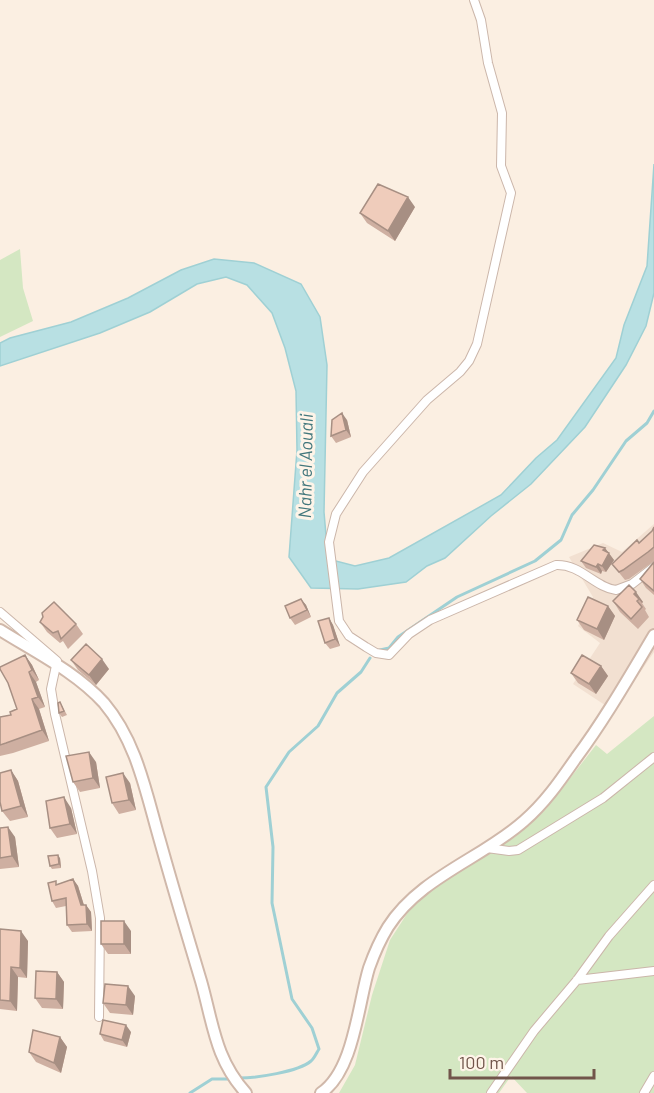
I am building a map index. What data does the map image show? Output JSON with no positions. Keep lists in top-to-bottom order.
{
  "water": ["Nahr el Aouali"],
  "scale_bar": "100 m"
}
